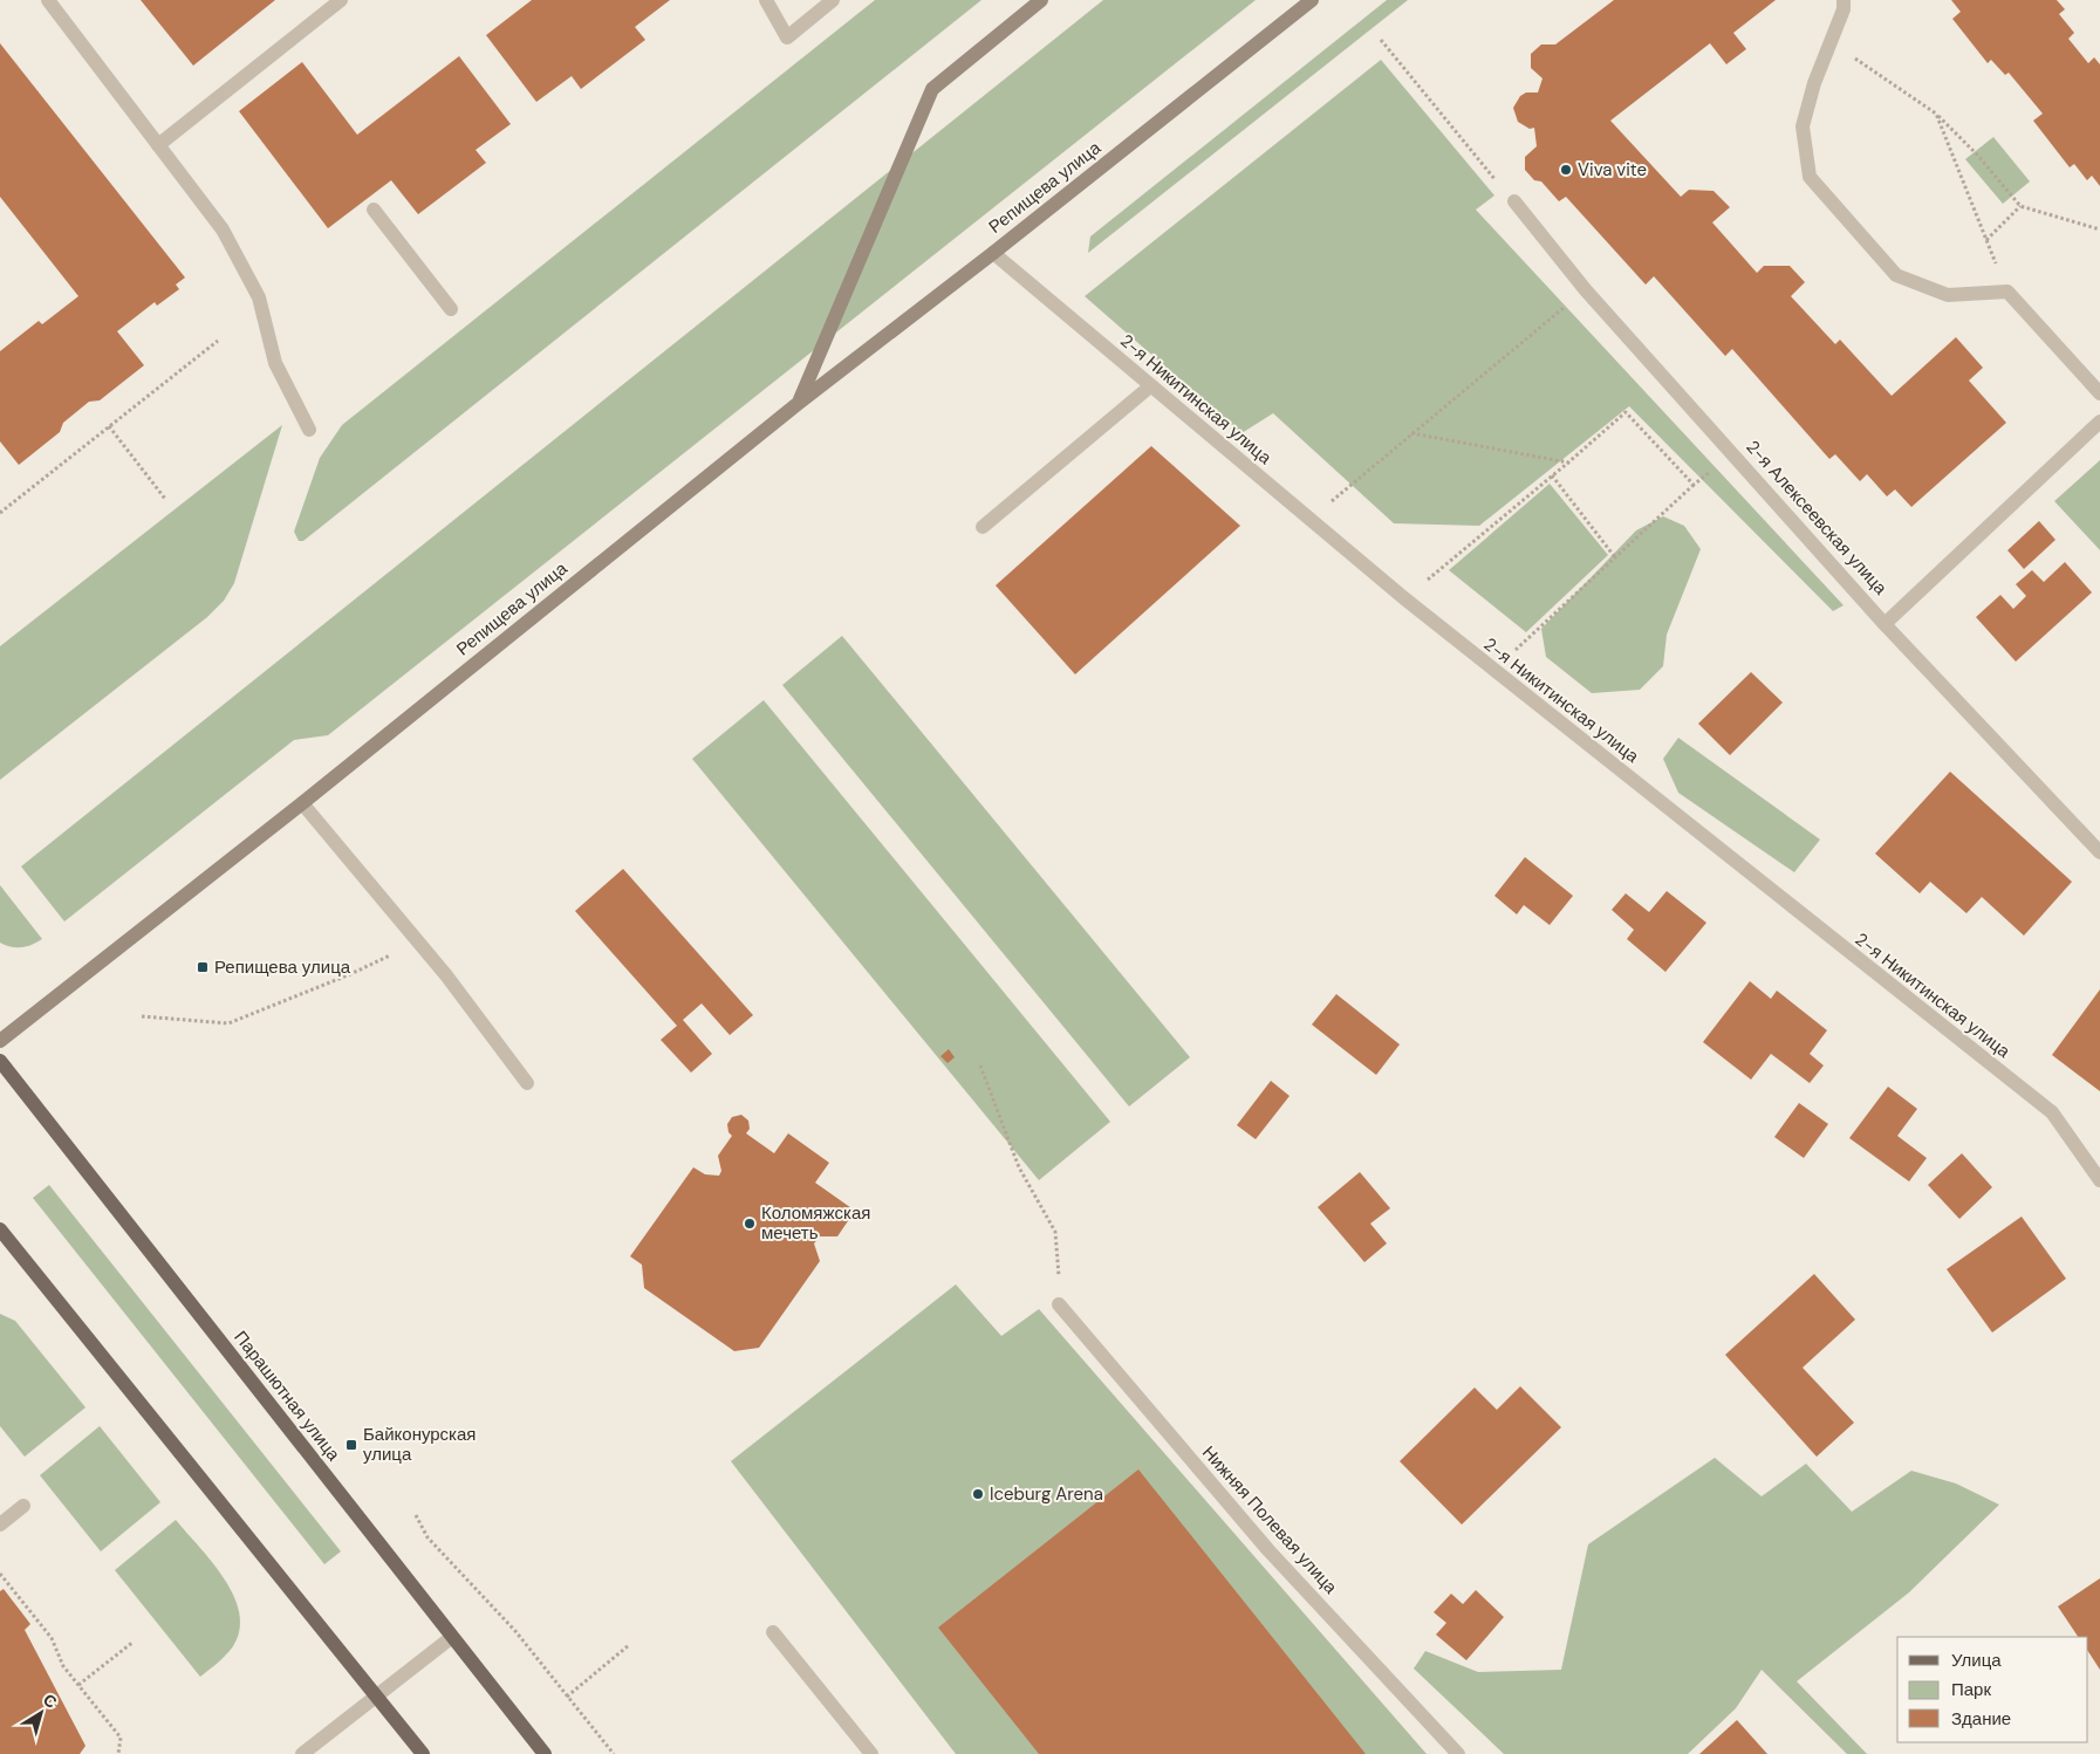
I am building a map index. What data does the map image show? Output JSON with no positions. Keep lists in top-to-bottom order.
{
  "streets": {
    "main road": ["Репищева улица", "Парашютная улица"],
    "street": ["2-я Никитинская улица", "2-я Алексеевская улица", "Нижняя Полевая улица"]
  },
  "crossings": [
    ["Репищева улица", "2-я Никитинская улица"]
  ],
  "places": {
    "other": ["Viva vite", "Коломяжская мечеть", "Iceburg Arena"],
    "transit": ["Репищева улица", "Байконурская улица"]
  },
  "legend": ["Улица", "Парк", "Здание"],
  "north": "top right"
}
